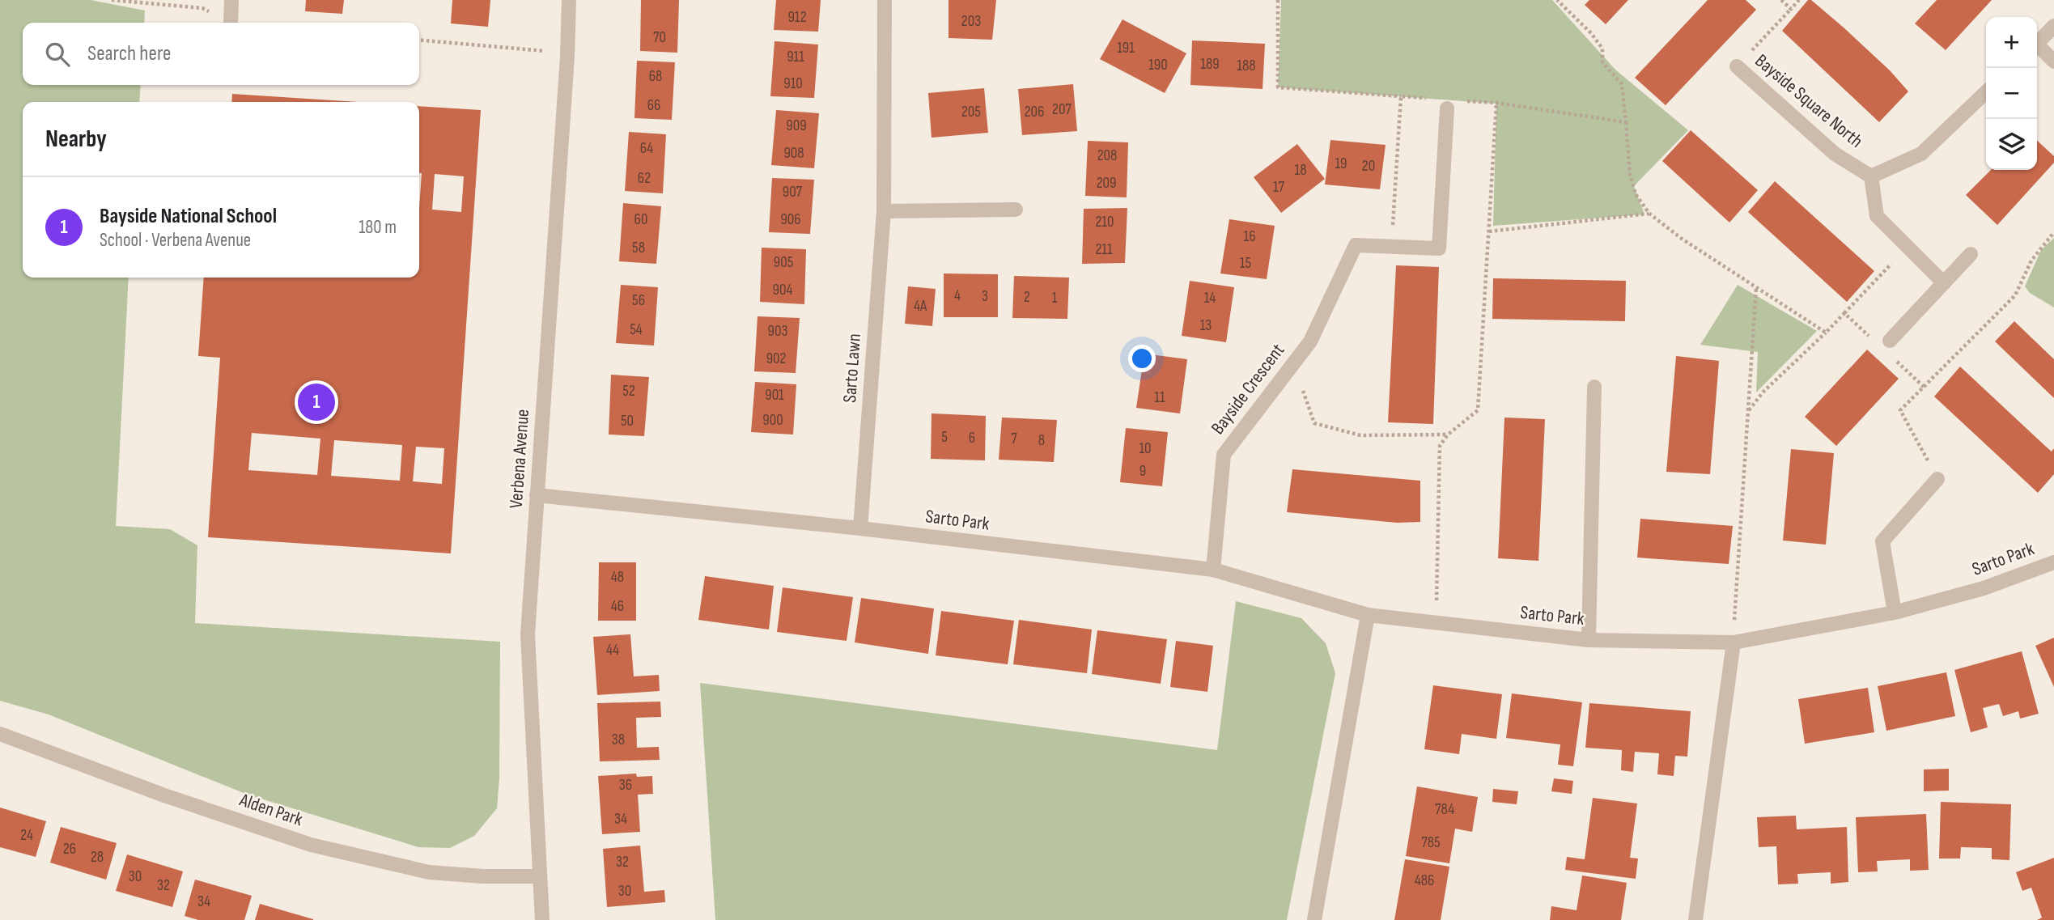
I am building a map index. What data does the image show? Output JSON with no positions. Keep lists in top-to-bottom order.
{
  "streets": {
    "street": [
      "Bayside Square North",
      "Sarto Lawn",
      "Bayside Crescent",
      "Verbena Avenue",
      "Sarto Park",
      "Alden Park"
    ]
  },
  "crossings": [
    ["Sarto Lawn", "Sarto Park"],
    ["Bayside Crescent", "Sarto Park"],
    ["Verbena Avenue", "Sarto Park"],
    ["Verbena Avenue", "Alden Park"]
  ],
  "house_numbers": [
    "912",
    "203",
    "70",
    "191",
    "911",
    "189",
    "190",
    "188",
    "68",
    "910",
    "66",
    "207",
    "205",
    "206",
    "909",
    "64",
    "908",
    "208",
    "19",
    "20",
    "18",
    "62",
    "209",
    "17",
    "907",
    "60",
    "906",
    "210",
    "16",
    "58",
    "211",
    "905",
    "15",
    "904",
    "4",
    "3",
    "2",
    "1",
    "14",
    "56",
    "4A",
    "13",
    "54",
    "903",
    "902",
    "52",
    "901",
    "11",
    "900",
    "50",
    "5",
    "6",
    "7",
    "8",
    "10",
    "9",
    "48",
    "46",
    "44",
    "38",
    "36",
    "784",
    "34",
    "24",
    "785",
    "26",
    "28",
    "32",
    "30",
    "486",
    "32",
    "30",
    "34"
  ],
  "page": {
    "map_buttons": ["+", "−"],
    "search": "Search here",
    "heading": "Nearby",
    "list": [
      {
        "mark": "1",
        "name": "Bayside National School",
        "note": "School · Verbena Avenue",
        "value": "180 m"
      }
    ],
    "pins": "1"
  }
}
